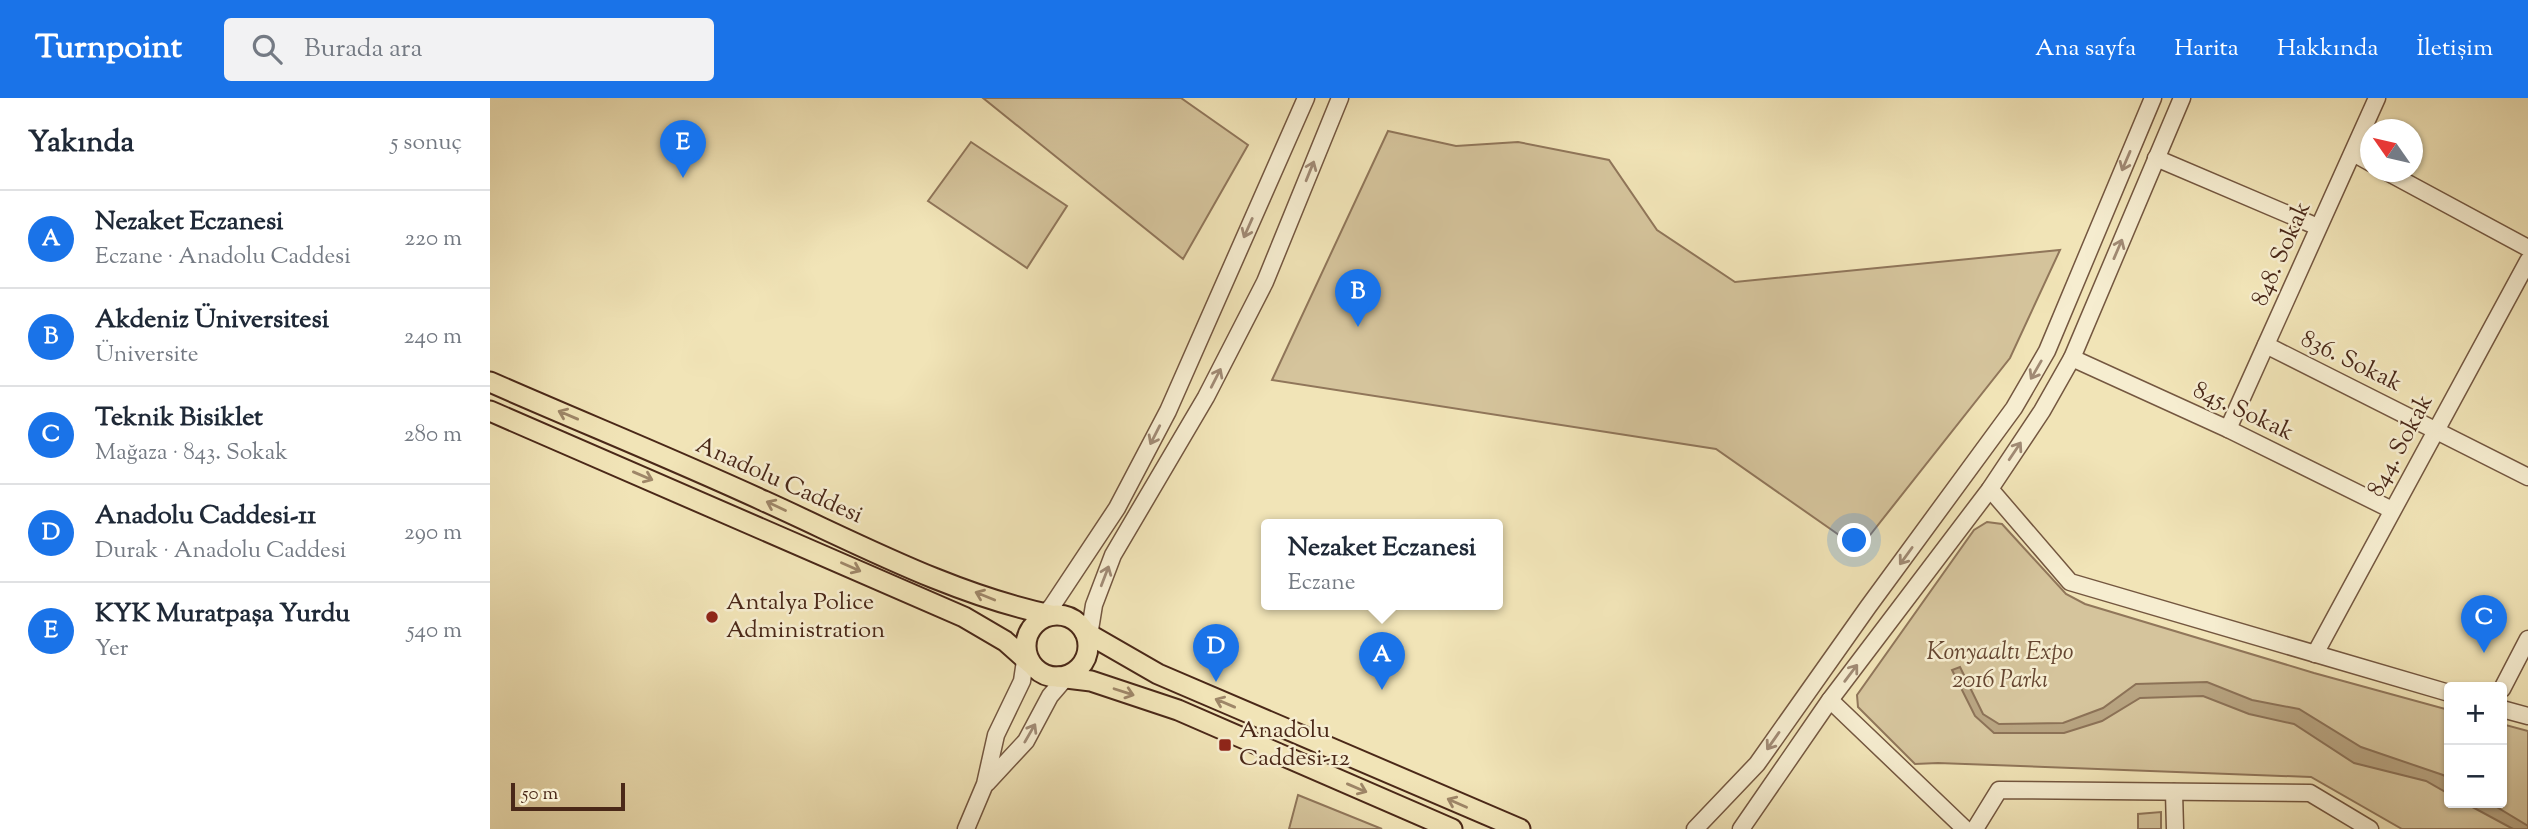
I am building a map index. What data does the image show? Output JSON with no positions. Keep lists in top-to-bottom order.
{
  "streets": {
    "main road": ["Anadolu Caddesi"],
    "street": [
      "848. Sokak",
      "836. Sokak",
      "845. Sokak",
      "844. Sokak"
    ]
  },
  "crossings": [
    ["848. Sokak", "836. Sokak"],
    ["848. Sokak", "845. Sokak"],
    ["836. Sokak", "844. Sokak"],
    ["845. Sokak", "844. Sokak"]
  ],
  "parks": ["Konyaaltı Expo 2016 Parkı"],
  "places": {
    "other": ["Antalya Police Administration"],
    "transit": ["Anadolu Caddesi-12"]
  },
  "scale_bar": "50 m",
  "north": "top left",
  "page": {
    "header": "Turnpoint",
    "search": "Burada ara",
    "nav": [
      "Ana sayfa",
      "Harita",
      "Hakkında",
      "İletişim"
    ],
    "heading": ["Yakında", "5 sonuç"],
    "pins": [
      "E",
      "B",
      "C",
      "D",
      "A"
    ],
    "list": [
      {
        "mark": "A",
        "name": "Nezaket Eczanesi",
        "note": "Eczane · Anadolu Caddesi",
        "value": "220 m"
      },
      {
        "mark": "B",
        "name": "Akdeniz Üniversitesi",
        "note": "Üniversite",
        "value": "240 m"
      },
      {
        "mark": "C",
        "name": "Teknik Bisiklet",
        "note": "Mağaza · 843. Sokak",
        "value": "280 m"
      },
      {
        "mark": "D",
        "name": "Anadolu Caddesi-11",
        "note": "Durak · Anadolu Caddesi",
        "value": "290 m"
      },
      {
        "mark": "E",
        "name": "KYK Muratpaşa Yurdu",
        "note": "Yer",
        "value": "540 m"
      }
    ],
    "popup": ["Nezaket Eczanesi", "Eczane"],
    "map_buttons": ["+", "−"],
    "scale": "50 m"
  }
}
